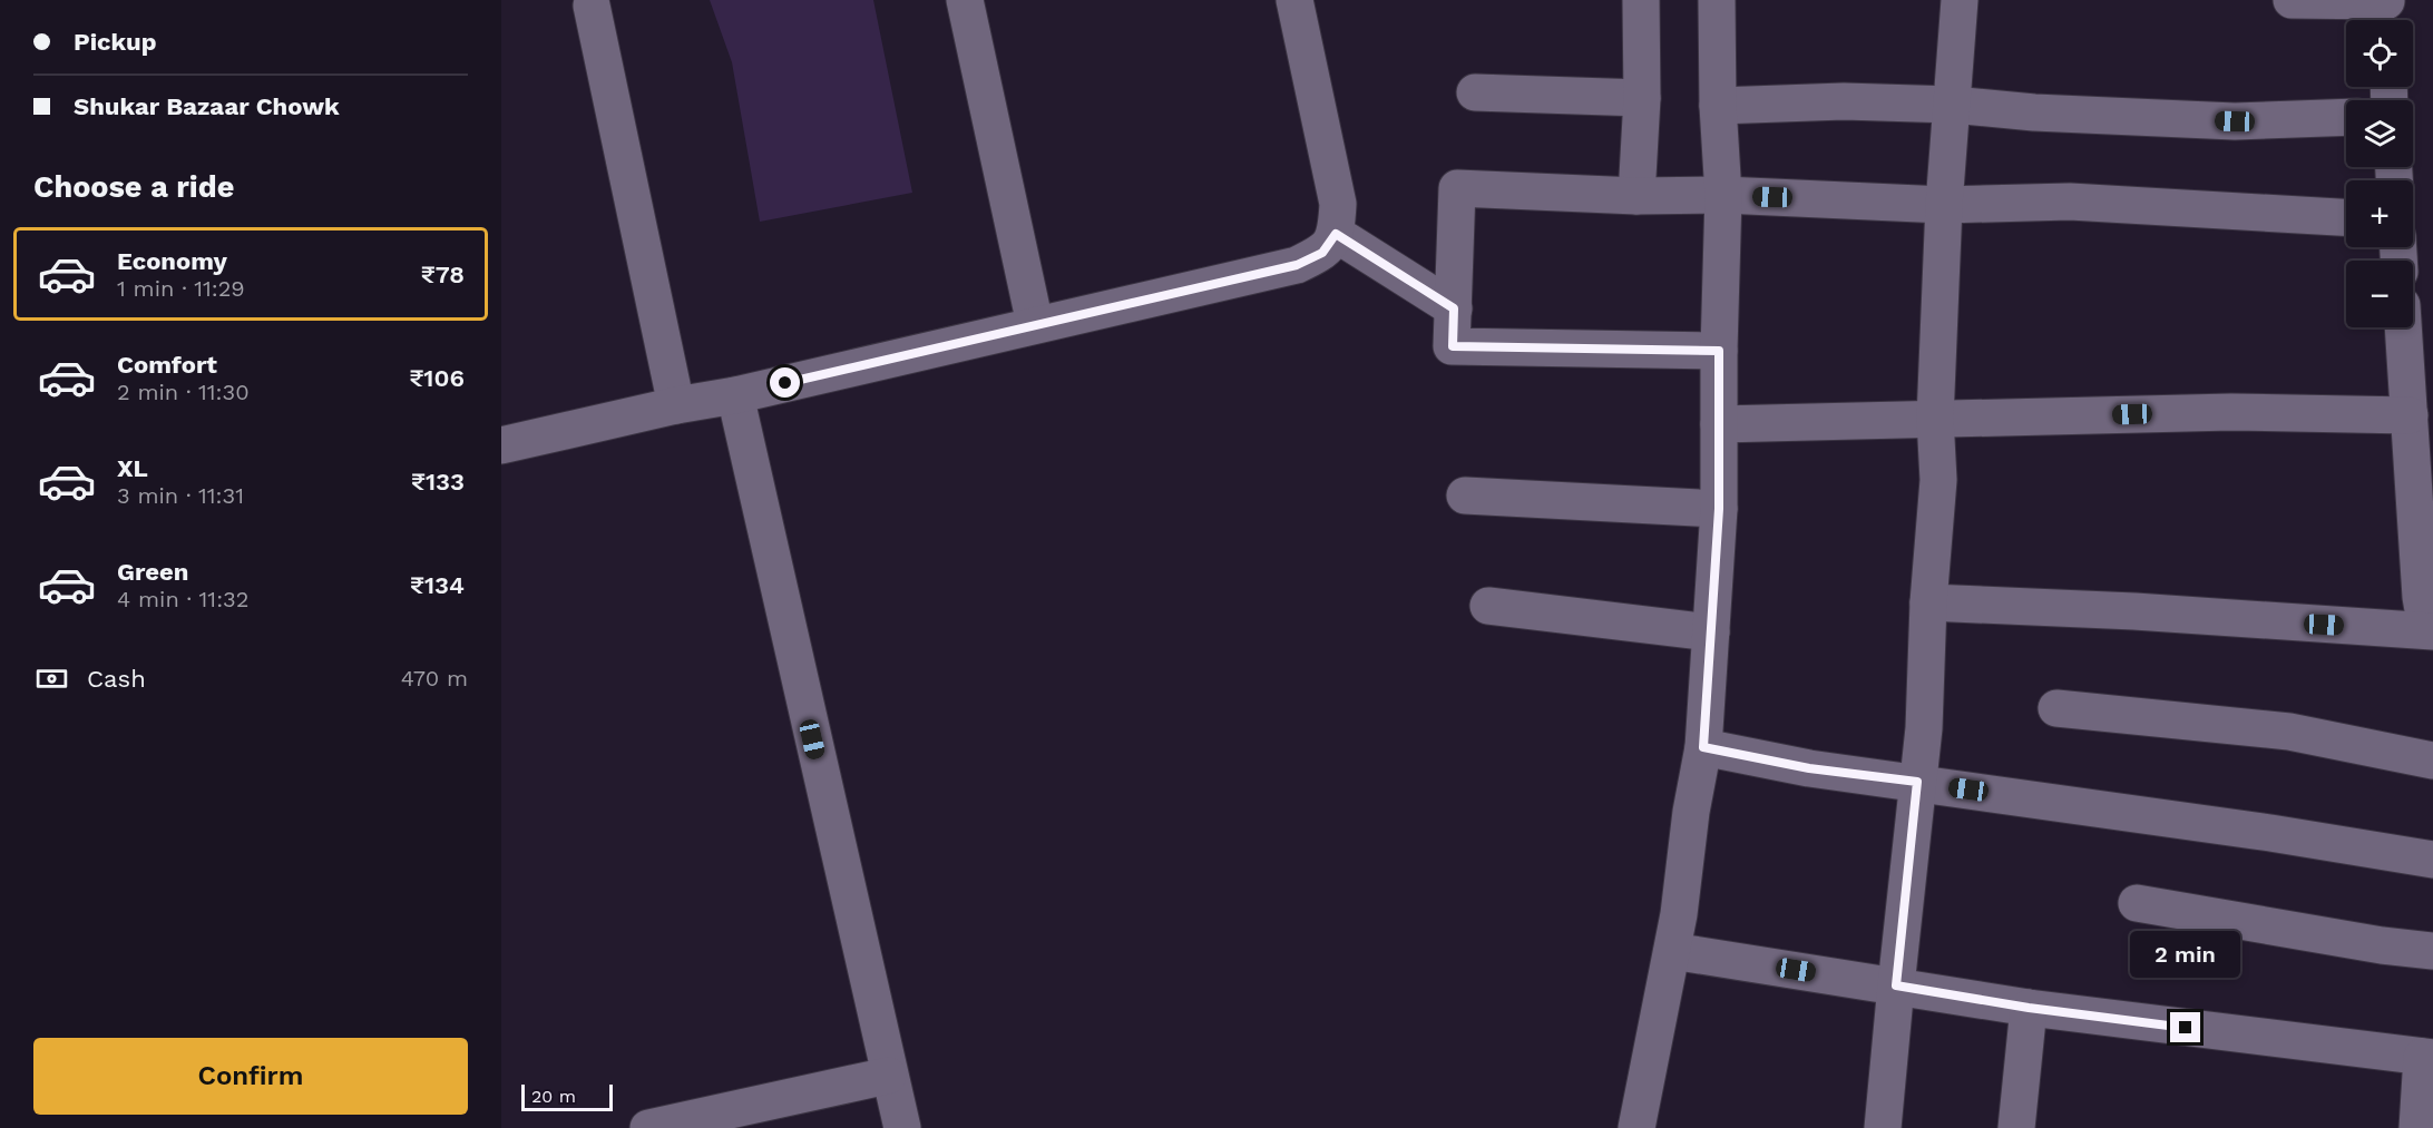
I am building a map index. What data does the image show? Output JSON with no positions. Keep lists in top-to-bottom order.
{
  "scale_bar": "20 m",
  "page": {
    "banner": ["Pickup", "Shukar Bazaar Chowk"],
    "map_buttons": ["+", "−"],
    "heading": "Choose a ride",
    "list": [
      {
        "name": "Economy",
        "note": "1 min · 11:29",
        "value": "₹78"
      },
      {
        "name": "Comfort",
        "note": "2 min · 11:30",
        "value": "₹106"
      },
      {
        "name": "XL",
        "note": "3 min · 11:31",
        "value": "₹133"
      },
      {
        "name": "Green",
        "note": "4 min · 11:32",
        "value": "₹134"
      }
    ],
    "pay": ["Cash", "470 m"],
    "bubble": "2 min",
    "buttons": "Confirm",
    "scale": "20 m"
  }
}
